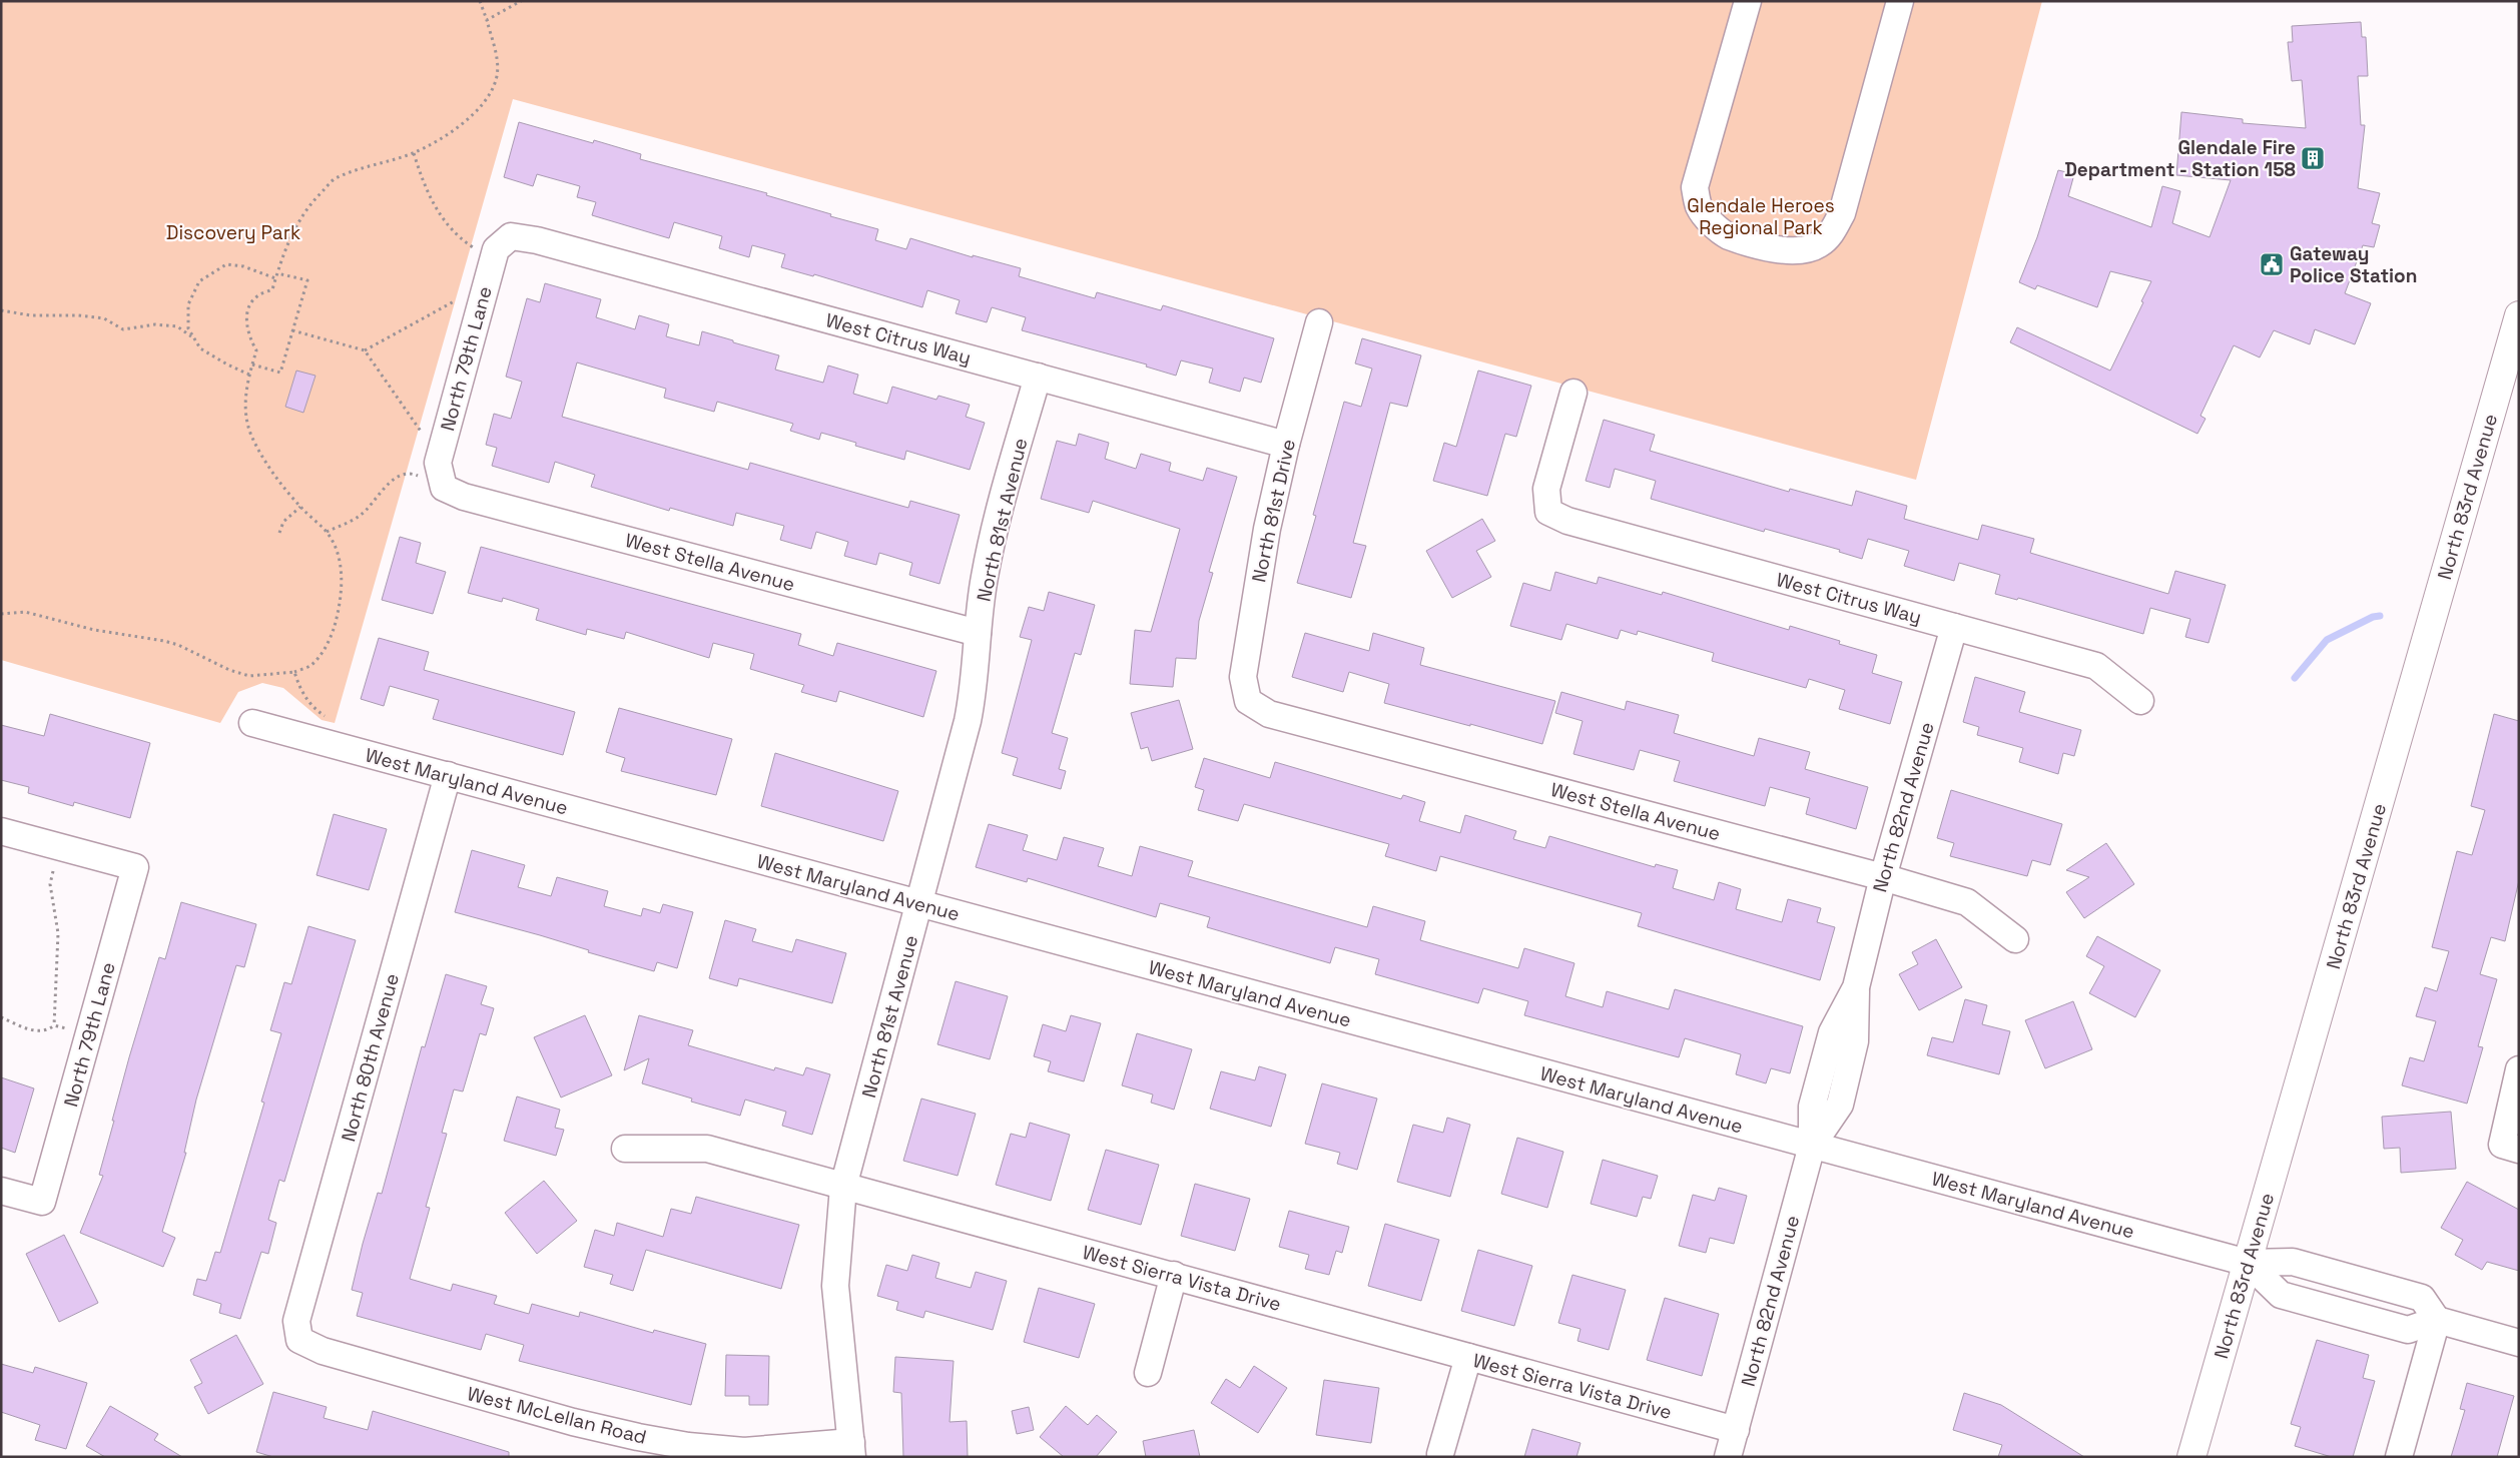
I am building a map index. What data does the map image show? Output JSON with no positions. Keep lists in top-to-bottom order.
{
  "streets": {
    "main road": ["North 83rd Avenue"],
    "street": [
      "West Citrus Way",
      "North 79th Lane",
      "North 81st Drive",
      "North 81st Avenue",
      "West Stella Avenue",
      "West Maryland Avenue",
      "North 82nd Avenue",
      "North 80th Avenue",
      "West Sierra Vista Drive",
      "West McLellan Road"
    ]
  },
  "crossings": [
    ["West Citrus Way", "North 79th Lane"],
    ["West Citrus Way", "North 81st Drive"],
    ["West Citrus Way", "North 81st Avenue"],
    ["West Citrus Way", "North 82nd Avenue"],
    ["North 79th Lane", "West Stella Avenue"],
    ["North 83rd Avenue", "West Maryland Avenue"],
    ["North 81st Drive", "West Stella Avenue"],
    ["North 81st Avenue", "West Stella Avenue"],
    ["North 81st Avenue", "West Maryland Avenue"],
    ["North 81st Avenue", "West Sierra Vista Drive"],
    ["North 81st Avenue", "West McLellan Road"],
    ["West Stella Avenue", "North 82nd Avenue"],
    ["West Maryland Avenue", "North 82nd Avenue"],
    ["West Maryland Avenue", "North 80th Avenue"],
    ["North 82nd Avenue", "West Sierra Vista Drive"],
    ["North 80th Avenue", "West McLellan Road"]
  ],
  "parks": ["Glendale Heroes Regional Park", "Discovery Park"],
  "places": {
    "building": ["Glendale Fire Department - Station 158"],
    "public building": ["Gateway Police Station"]
  }
}
